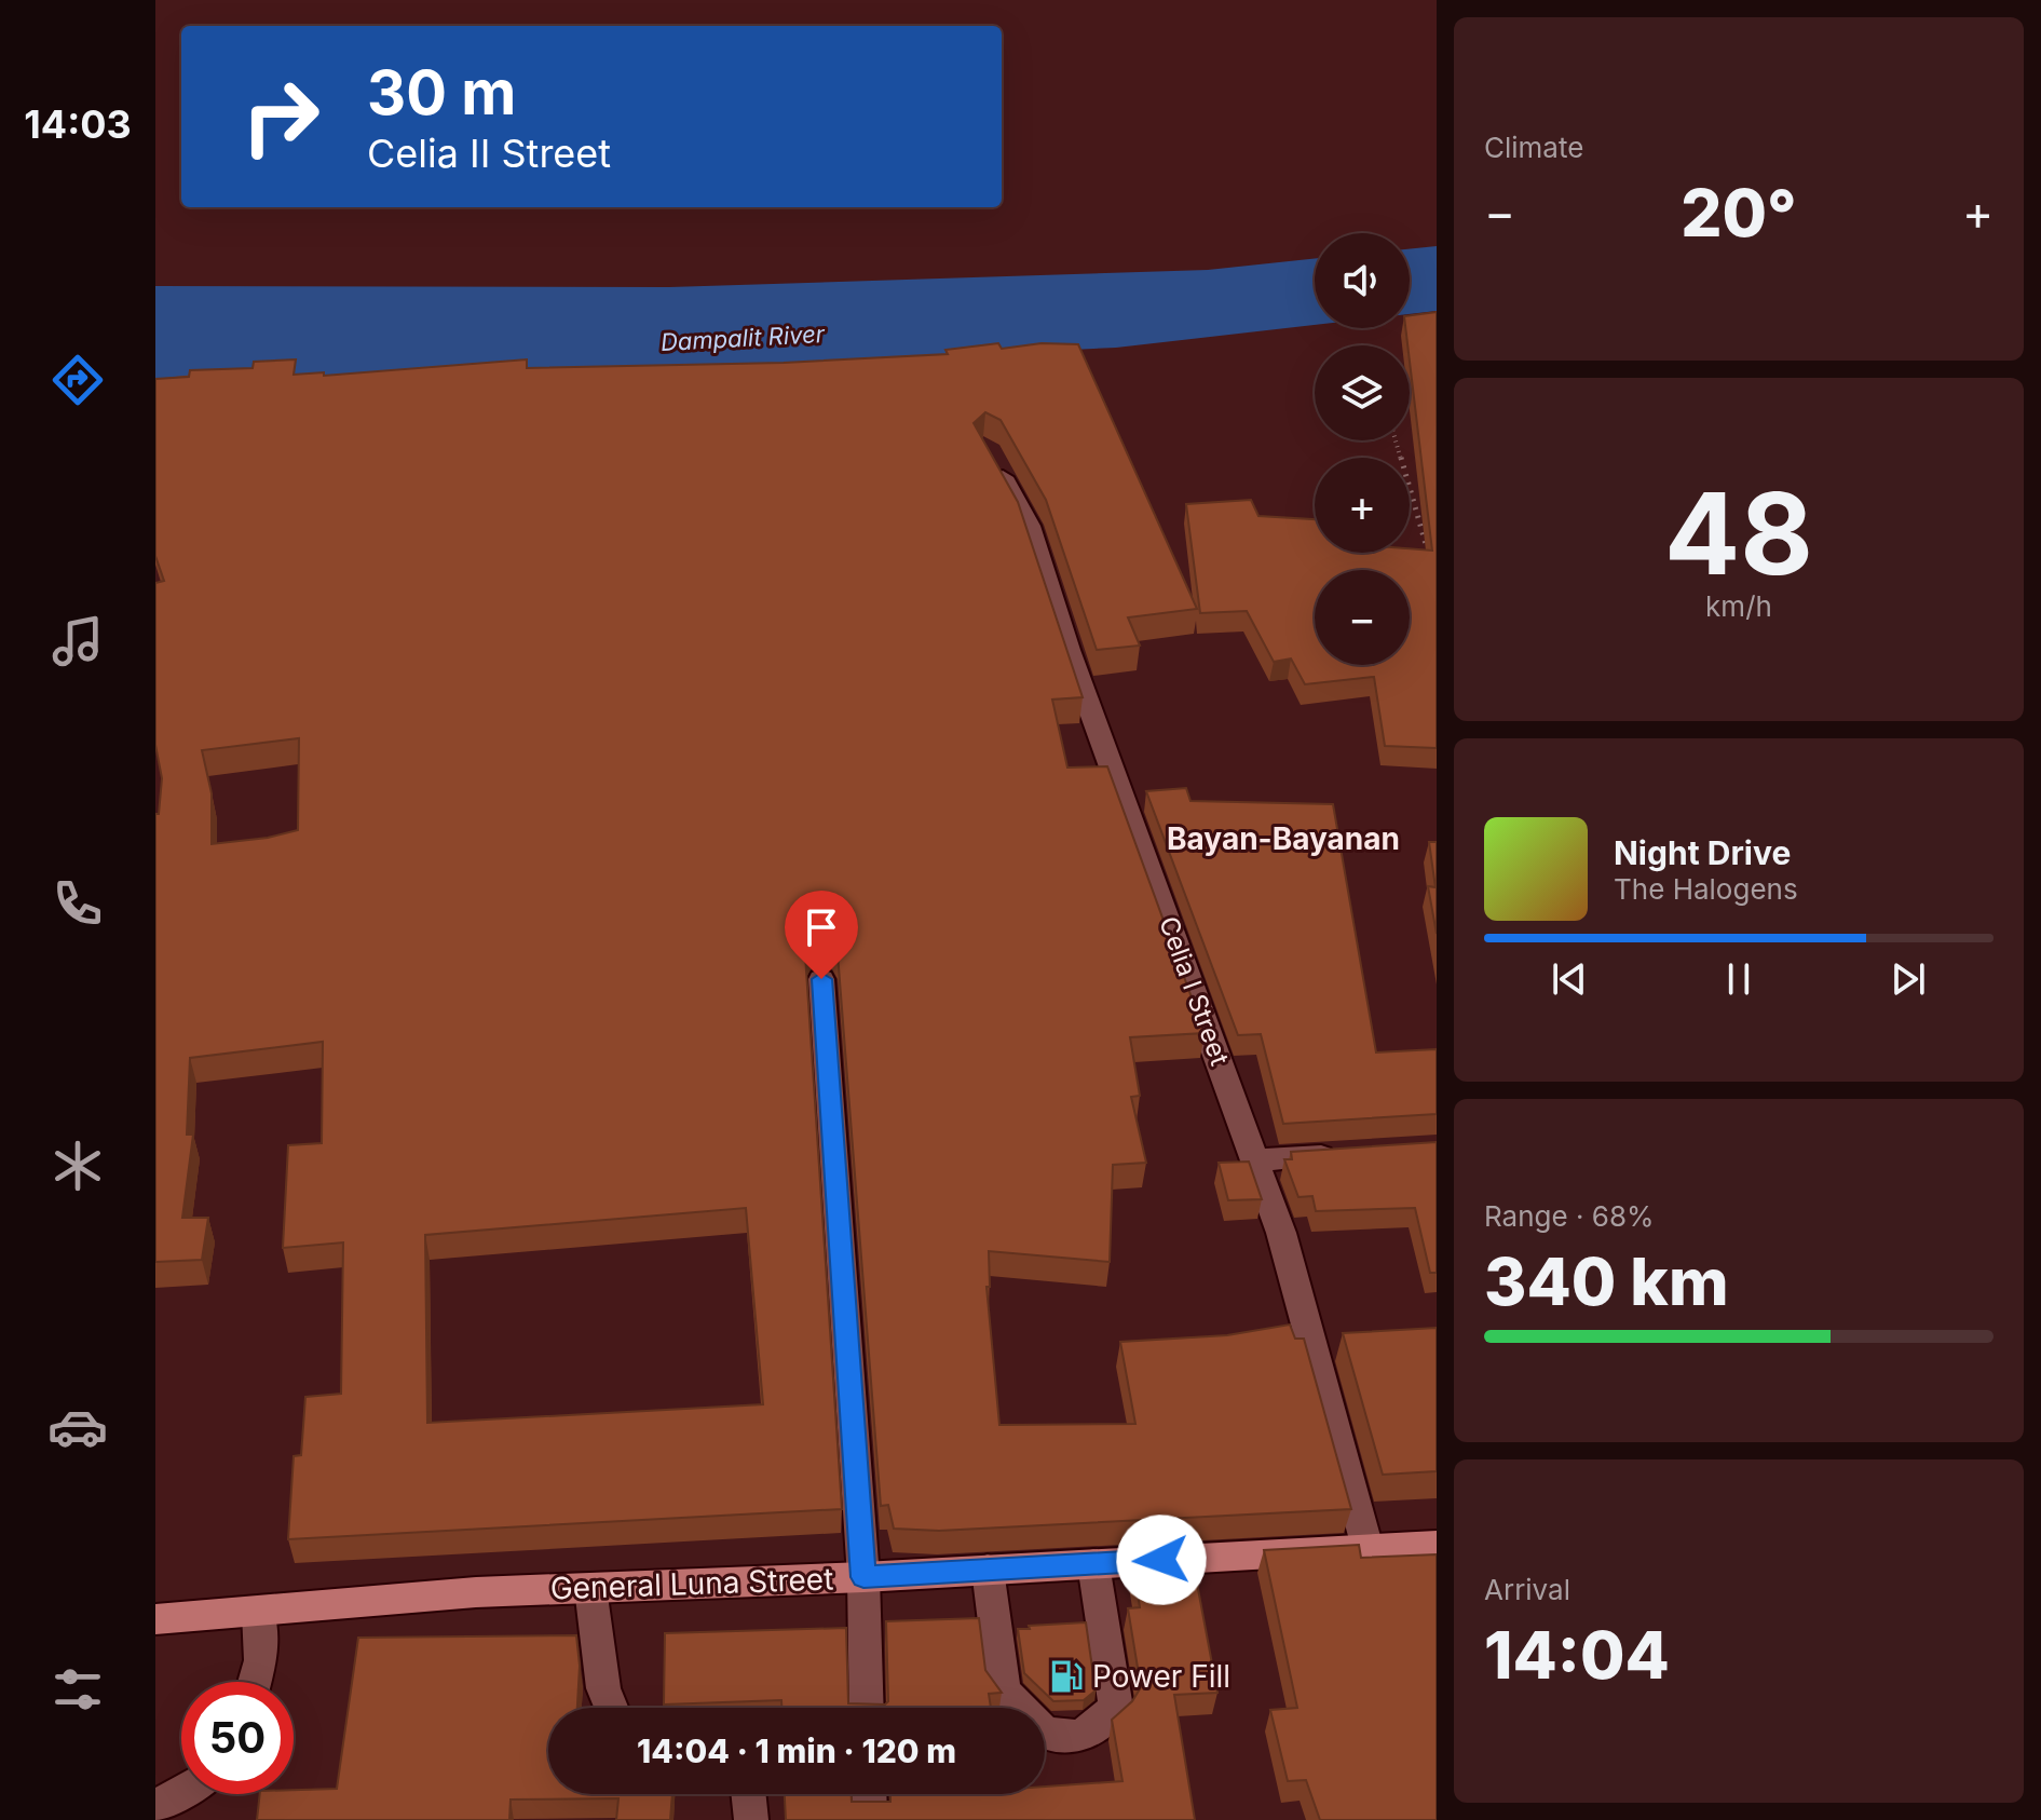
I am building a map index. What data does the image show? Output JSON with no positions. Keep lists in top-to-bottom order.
{
  "streets": {
    "main road": ["General Luna Street"],
    "street": ["Celia I Street"]
  },
  "crossings": [
    ["Celia I Street", "General Luna Street"]
  ],
  "districts": ["Bayan-Bayanan"],
  "water": ["Dampalit River"],
  "places": {
    "fuel station": ["Power Fill"]
  },
  "page": {
    "tabs": "14:03",
    "tile": [
      "Climate",
      ["48", "km/h"],
      ["Range · 68%", "340 km"],
      ["Arrival", "14:04"]
    ],
    "turn": ["30 m", "Celia II Street"],
    "heat": ["−", "20°", "+"],
    "map_buttons": ["+", "−"],
    "song": ["Night Drive", "The Halogens"],
    "limit": "50",
    "trip": "14:04 · 1 min · 120 m"
  }
}
